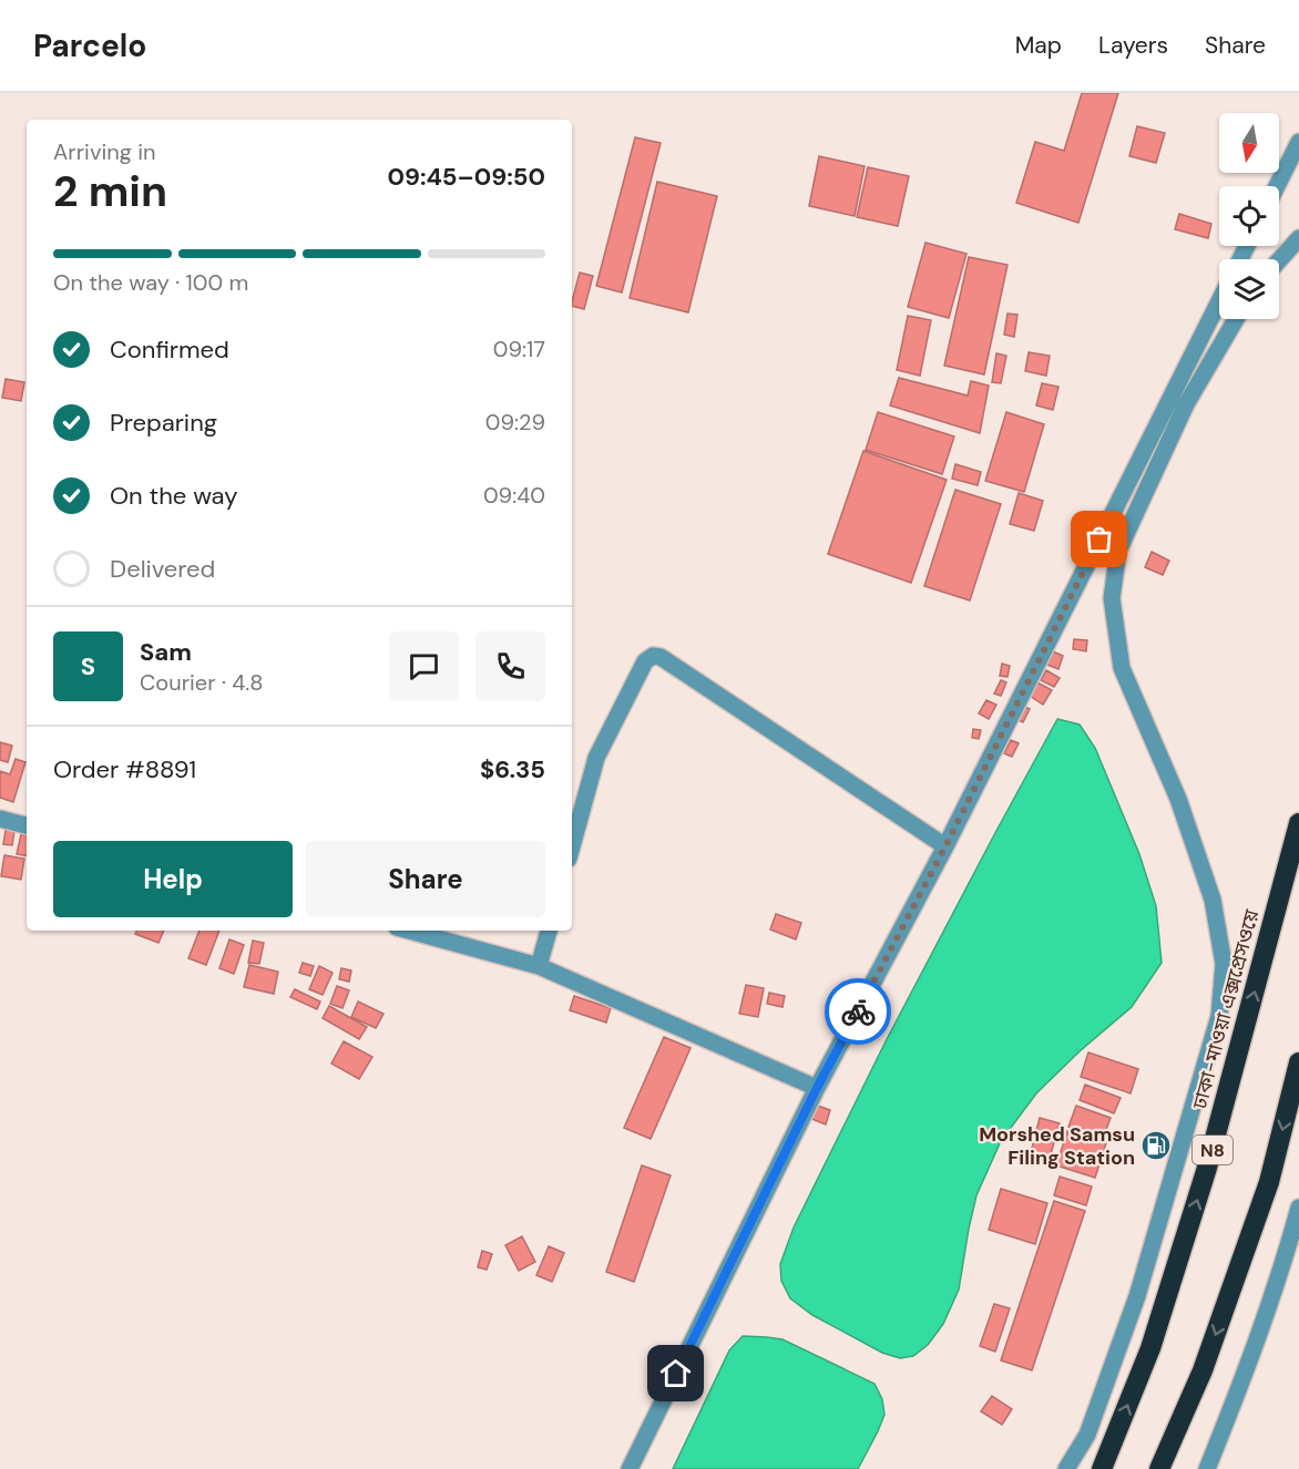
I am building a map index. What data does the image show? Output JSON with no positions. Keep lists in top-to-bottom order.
{
  "streets": {
    "highway": ["ঢাকা-মাওয়া এক্সপ্রেসওয়ে", "N8"]
  },
  "places": {
    "fuel station": ["Morshed Samsu Filing Station"]
  },
  "north": "bottom",
  "page": {
    "header": "Parcelo",
    "nav": ["Map", "Layers", "Share"],
    "heading": ["2 min", "Arriving in", "09:45–09:50"],
    "panel": [
      "Sam",
      "Courier · 4.8",
      "Order #8891",
      "$6.35"
    ],
    "bar": "On the way · 100 m",
    "list": [
      ["Confirmed", "09:17"],
      ["Preparing", "09:29"],
      ["On the way", "09:40"],
      "Delivered"
    ],
    "round": "S",
    "buttons": ["Help", "Share"]
  }
}
